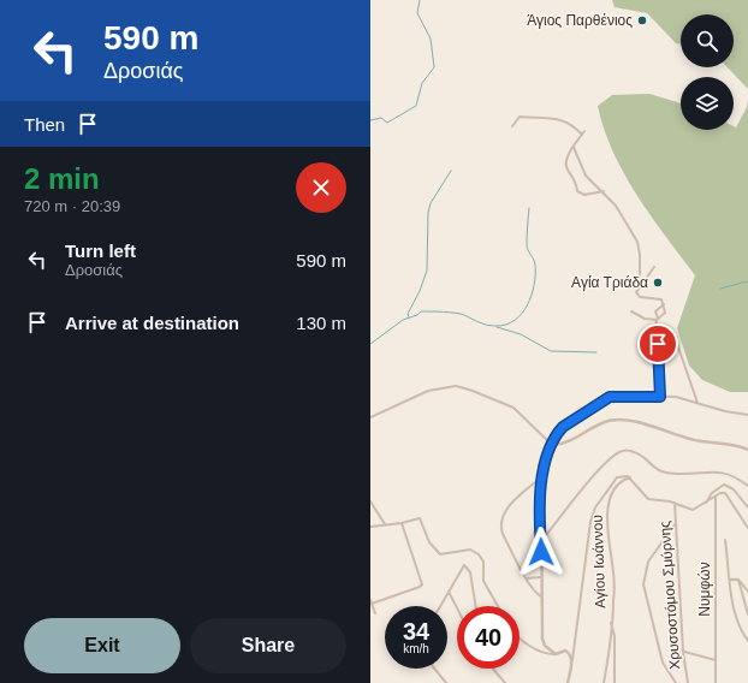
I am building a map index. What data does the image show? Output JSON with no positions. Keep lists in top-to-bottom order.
{
  "streets": {
    "street": ["Αγίου Ιωάννου", "Νυμφών", "Χρυσοστόμου Σμύρνης"]
  },
  "crossings": [
    ["Αγίου Ιωάννου", "Χρυσοστόμου Σμύρνης"]
  ],
  "places": ["Άγιος Παρθένιος", "Αγία Τριάδα"],
  "page": {
    "turn": ["590 m", "Δροσιάς"],
    "then": "Then",
    "heading": ["2 min", "720 m · 20:39"],
    "list": [
      {
        "name": "Turn left",
        "note": "Δροσιάς",
        "value": "590 m"
      },
      {
        "name": "Arrive at destination",
        "value": "130 m"
      }
    ],
    "speed": "34 km/h",
    "limit": "40",
    "buttons": ["Exit", "Share"]
  }
}
